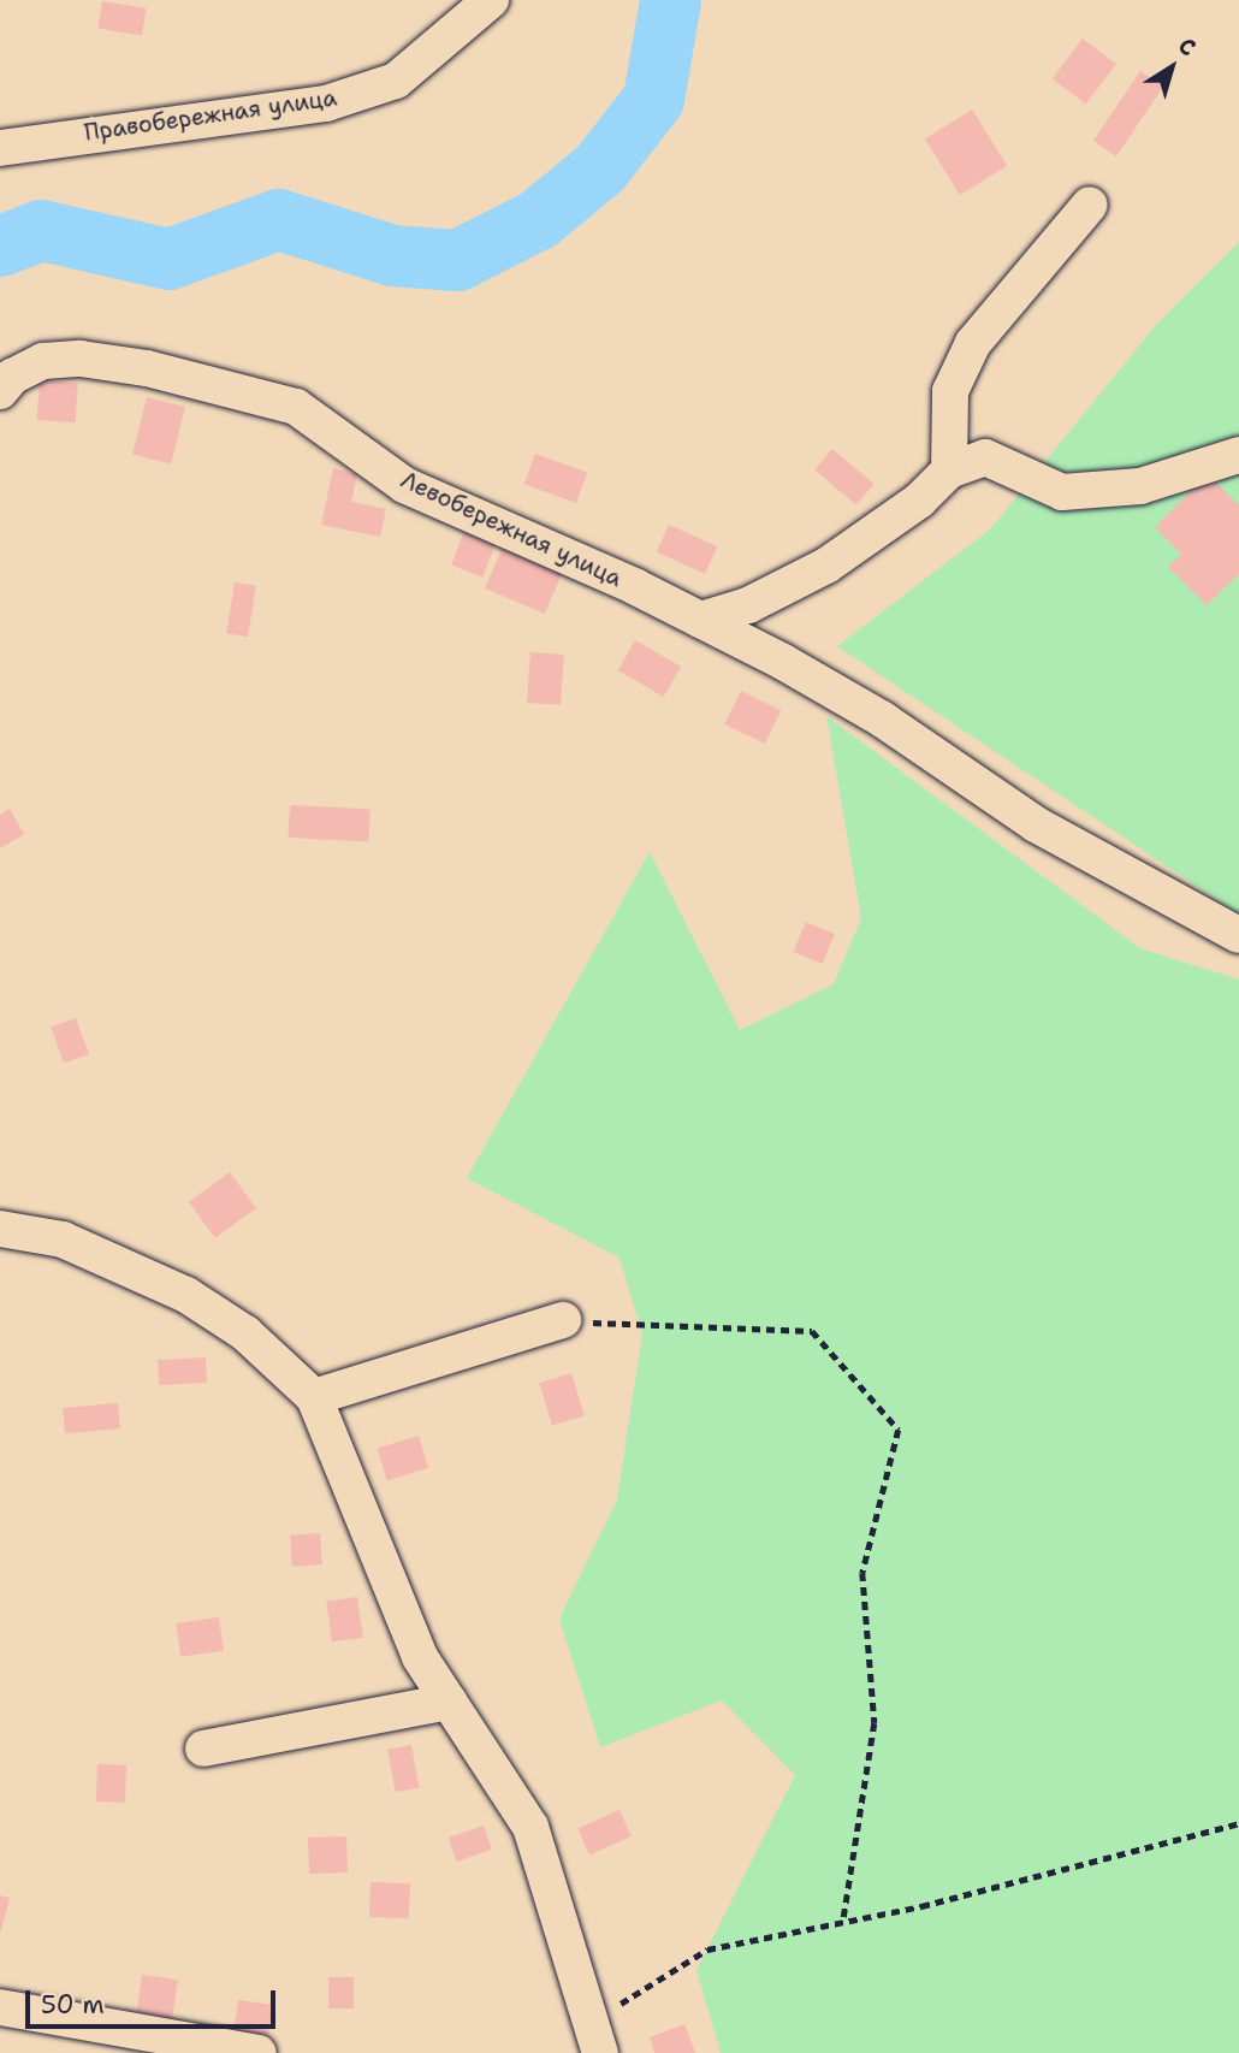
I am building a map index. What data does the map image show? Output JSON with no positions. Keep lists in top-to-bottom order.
{
  "streets": {
    "street": ["Правобережная улица", "Левобережная улица"]
  },
  "scale_bar": "50 m",
  "north": "top right"
}
